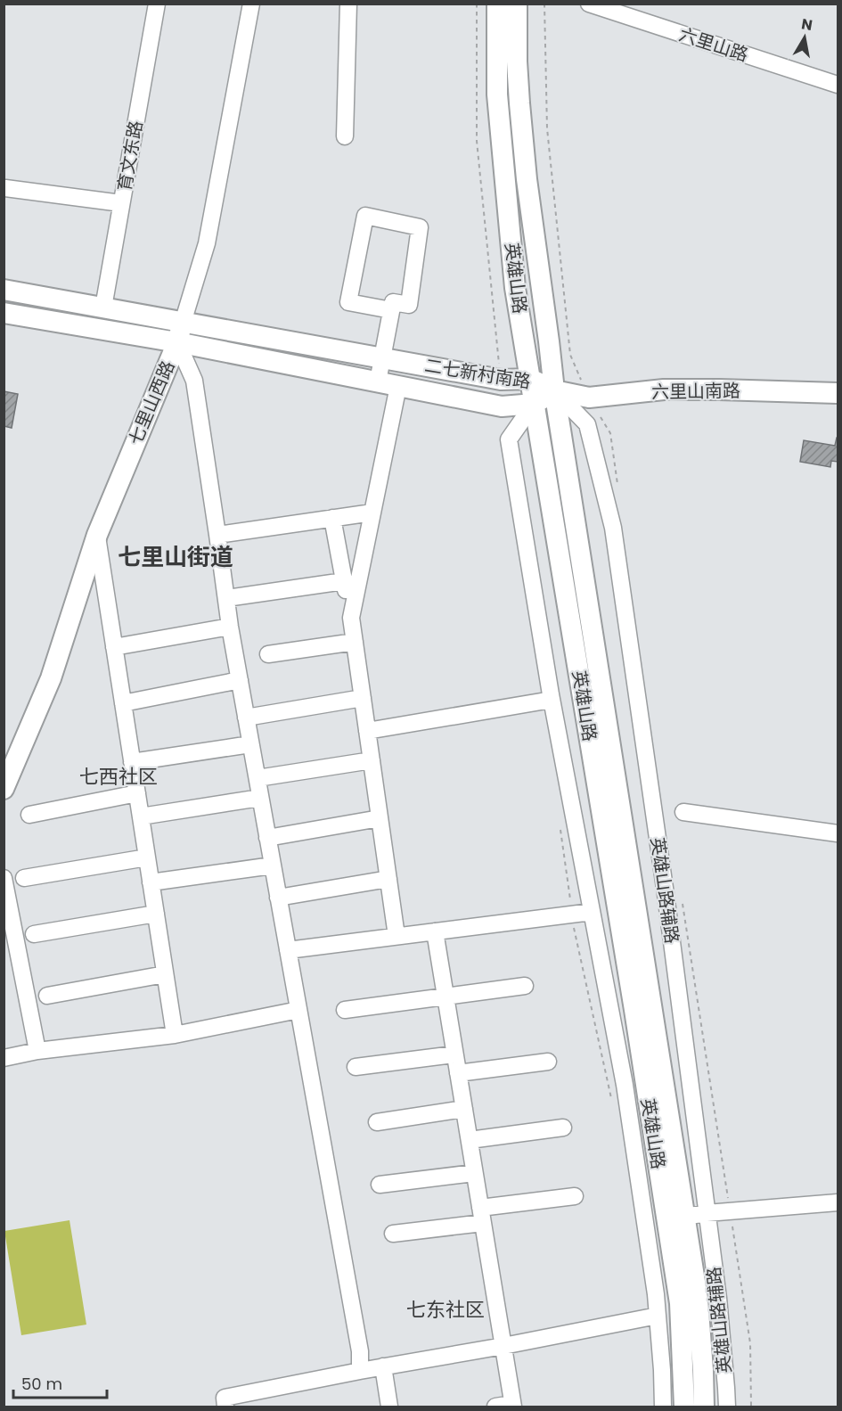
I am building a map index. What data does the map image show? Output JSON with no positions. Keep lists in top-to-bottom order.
{
  "streets": {
    "main road": [
      "英雄山路",
      "二七新村南路",
      "六里山南路",
      "七里山西路"
    ],
    "street": ["六里山路", "育文东路", "英雄山路辅路"]
  },
  "crossings": [
    ["育文东路", "二七新村南路"],
    ["英雄山路", "二七新村南路"],
    ["英雄山路", "六里山南路"],
    ["英雄山路", "英雄山路辅路"],
    ["二七新村南路", "六里山南路"],
    ["二七新村南路", "七里山西路"],
    ["二七新村南路", "英雄山路辅路"],
    ["六里山南路", "英雄山路辅路"]
  ],
  "districts": ["七里山街道", "七西社区", "七东社区"],
  "scale_bar": "50 m",
  "north": "top"
}
